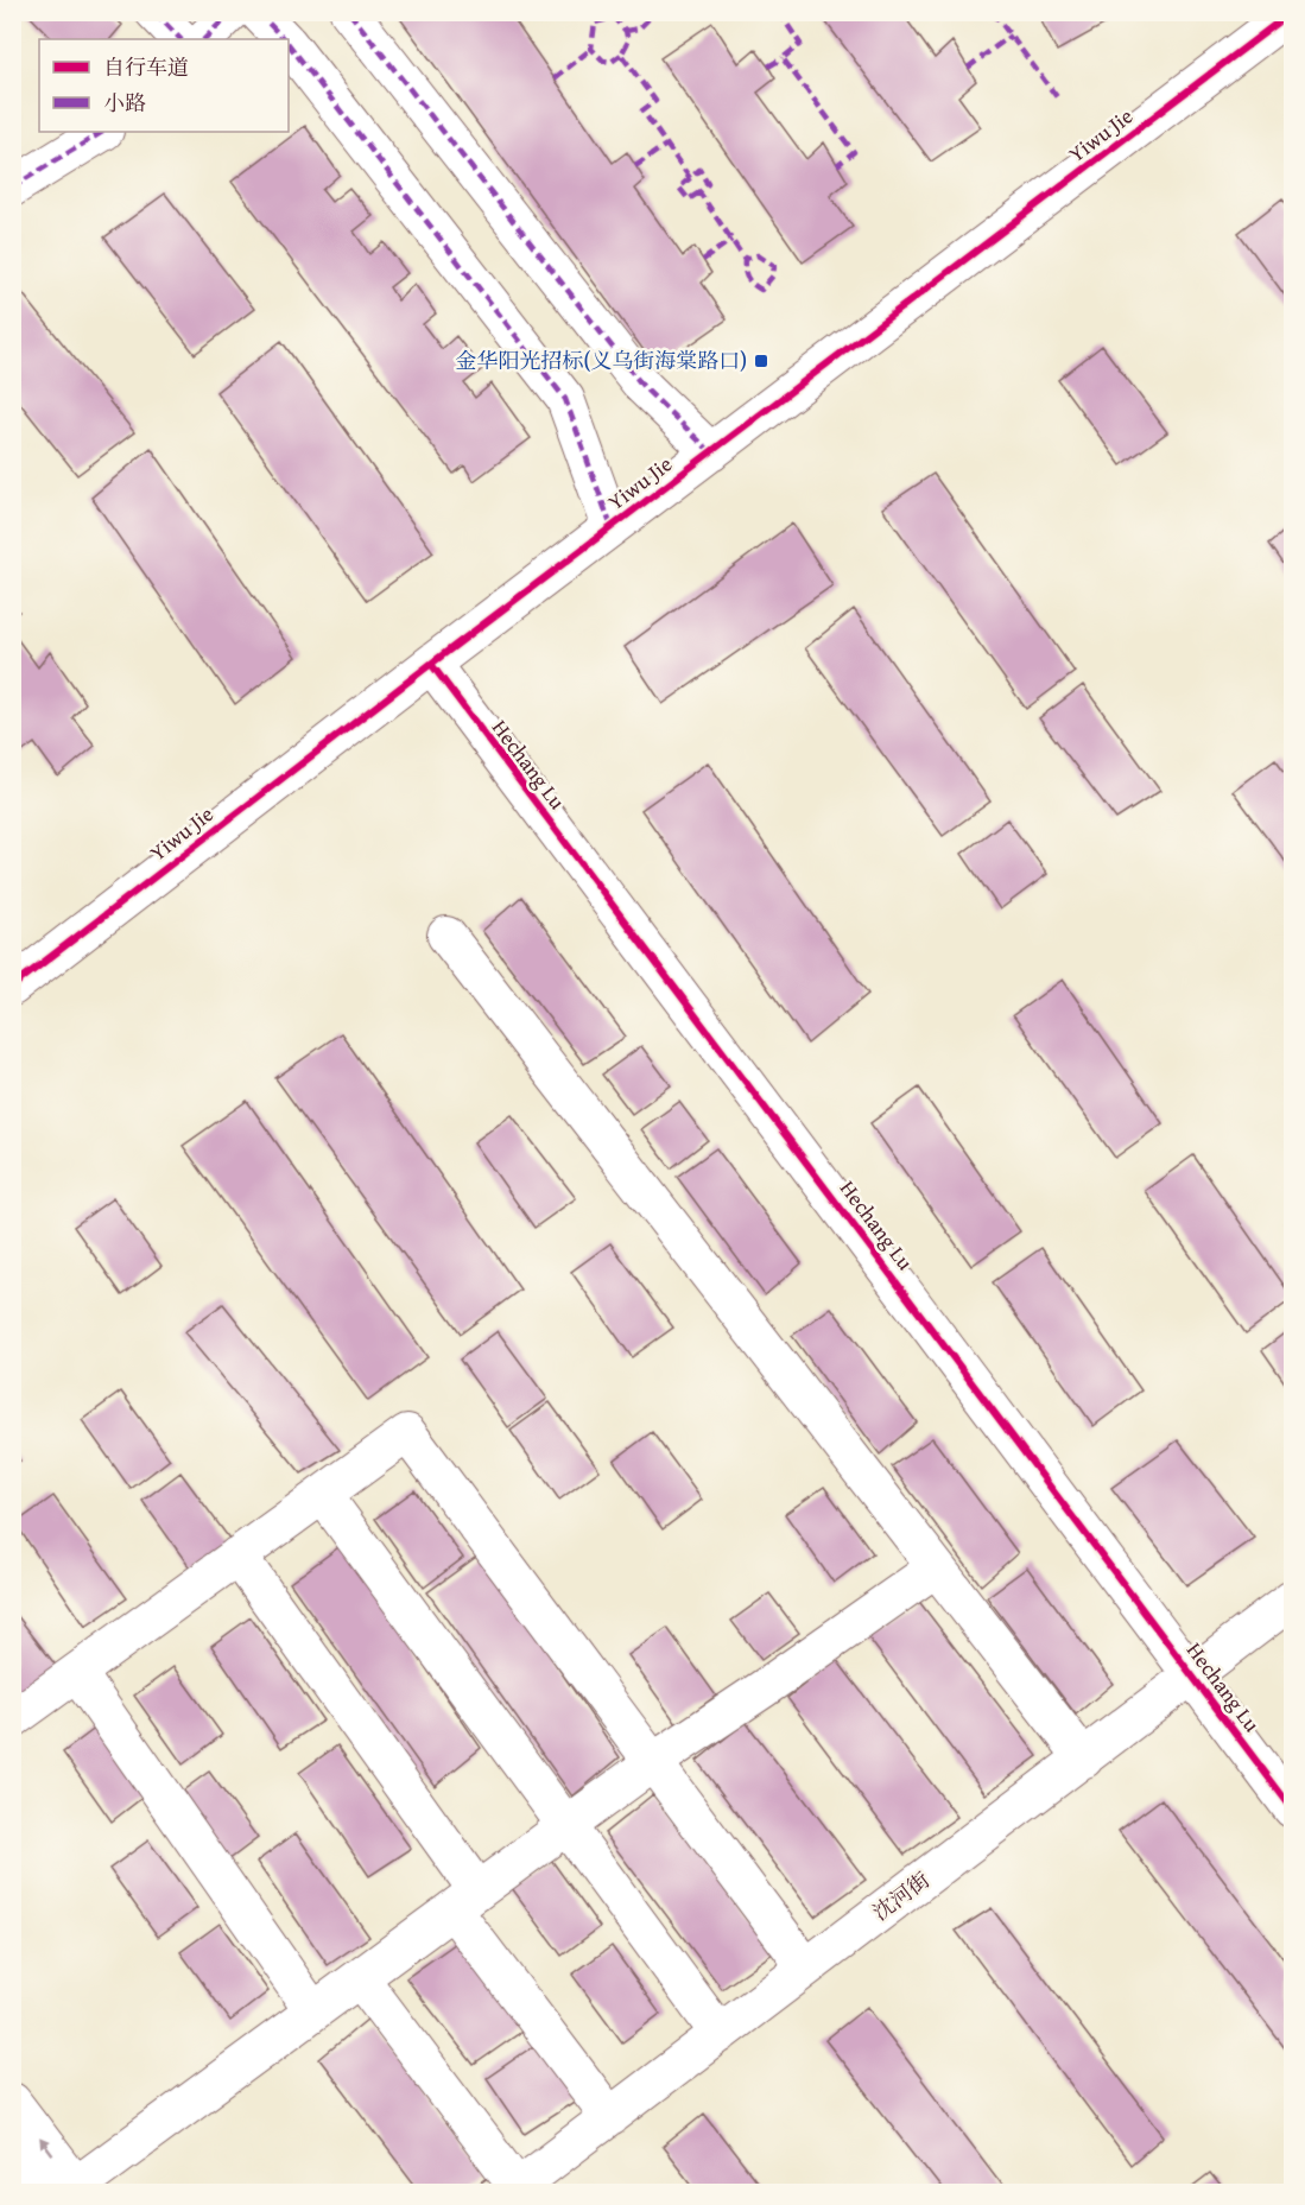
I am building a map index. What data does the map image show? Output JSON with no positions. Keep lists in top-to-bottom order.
{
  "streets": {
    "street": ["Yiwu Jie", "Hechang Lu", "沈河街"]
  },
  "crossings": [
    ["Yiwu Jie", "Hechang Lu"],
    ["Hechang Lu", "沈河街"]
  ],
  "places": {
    "transit": ["金华阳光招标(义乌街海棠路口)"]
  },
  "legend": ["自行车道", "小路"]
}
